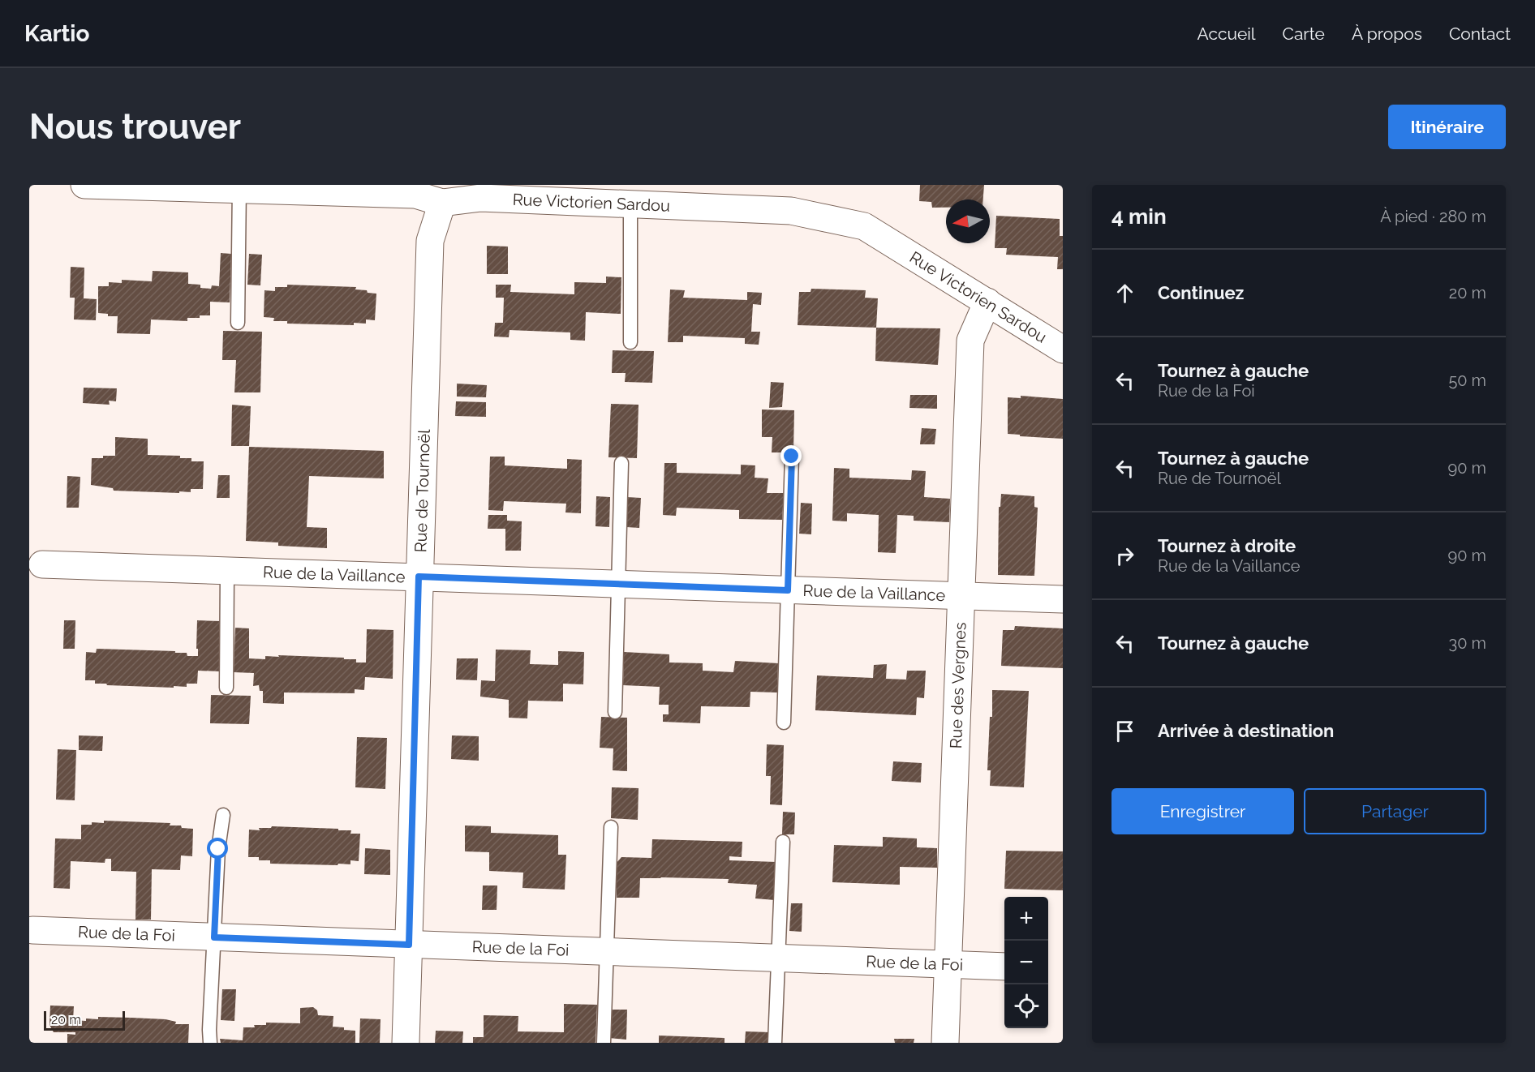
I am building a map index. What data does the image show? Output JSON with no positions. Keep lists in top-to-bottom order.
{
  "streets": {
    "street": [
      "Rue Victorien Sardou",
      "Rue de Tournoël",
      "Rue de la Vaillance",
      "Rue des Vergnes",
      "Rue de la Foi"
    ]
  },
  "crossings": [
    ["Rue Victorien Sardou", "Rue de Tournoël"],
    ["Rue Victorien Sardou", "Rue des Vergnes"],
    ["Rue de Tournoël", "Rue de la Vaillance"],
    ["Rue de Tournoël", "Rue de la Foi"],
    ["Rue de la Vaillance", "Rue des Vergnes"],
    ["Rue des Vergnes", "Rue de la Foi"]
  ],
  "scale_bar": "20 m",
  "north": "left",
  "page": {
    "header": "Kartio",
    "nav": [
      "Accueil",
      "Carte",
      "À propos",
      "Contact"
    ],
    "buttons": [
      "Itinéraire",
      ["Enregistrer", "Partager"]
    ],
    "title": "Nous trouver",
    "heading": ["4 min", "À pied · 280 m"],
    "list": [
      ["Continuez", "20 m"],
      ["Tournez à gauche", "Rue de la Foi", "50 m"],
      ["Tournez à gauche", "Rue de Tournoël", "90 m"],
      ["Tournez à droite", "Rue de la Vaillance", "90 m"],
      ["Tournez à gauche", "30 m"],
      "Arrivée à destination"
    ],
    "map_buttons": ["+", "−"],
    "scale": "20 m"
  }
}
